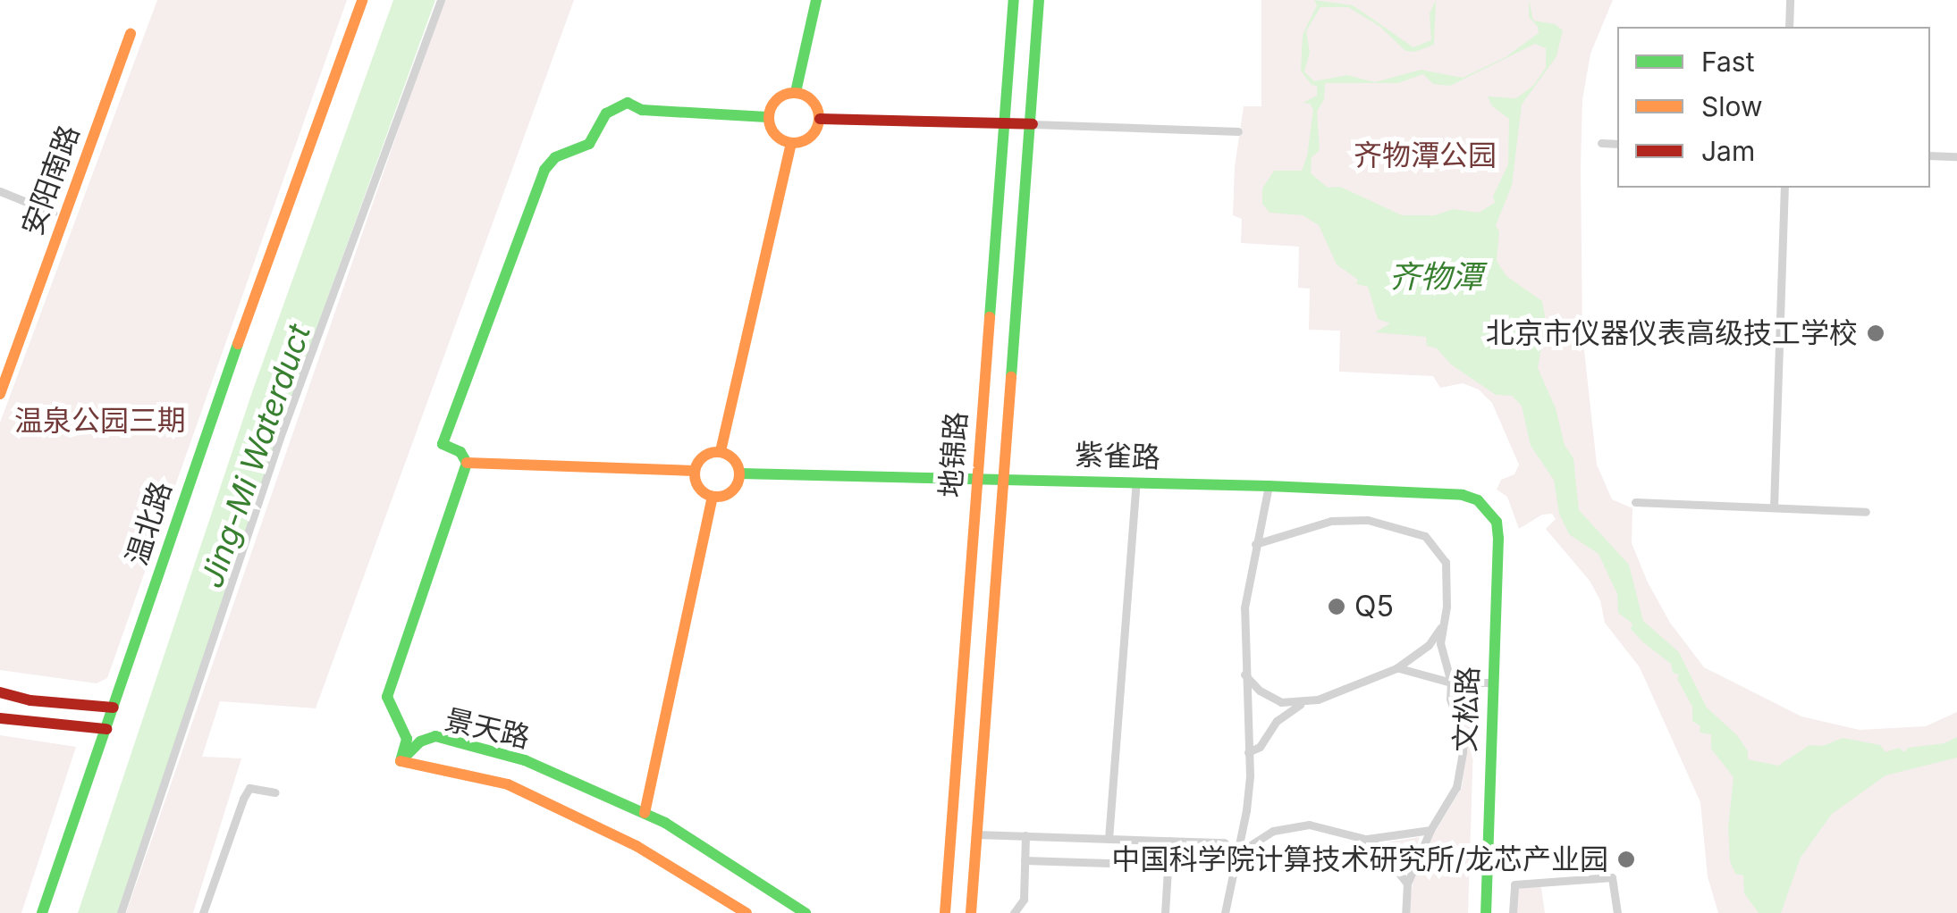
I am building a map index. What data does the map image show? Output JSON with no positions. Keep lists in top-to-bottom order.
{
  "streets": {
    "street": [
      "安阳南路",
      "地锦路",
      "紫雀路",
      "温北路",
      "文松路",
      "景天路"
    ]
  },
  "crossings": [
    ["地锦路", "紫雀路"],
    ["紫雀路", "文松路"]
  ],
  "water": ["齐物潭", "Jing-Mi Waterduct"],
  "parks": ["齐物潭公园", "温泉公园三期"],
  "places": ["北京市仪器仪表高级技工学校", "Q5", "中国科学院计算技术研究所/龙芯产业园"],
  "legend": ["Fast", "Slow", "Jam"]
}
